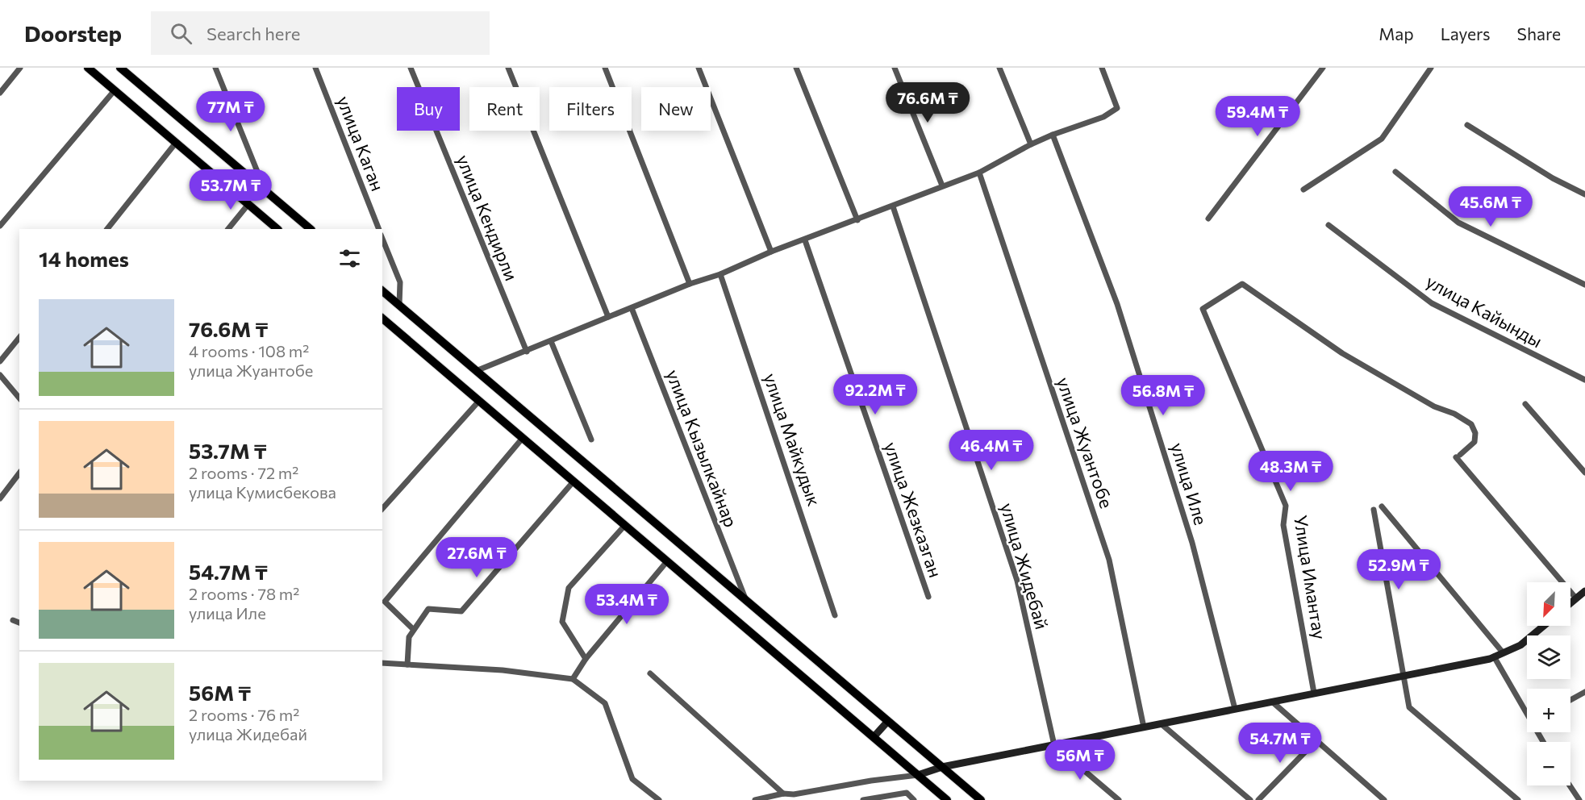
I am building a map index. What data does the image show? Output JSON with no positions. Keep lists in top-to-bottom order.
{
  "streets": {
    "street": [
      "улица Каган",
      "улица Кендирли",
      "улица Кайынды",
      "улица Майкудык",
      "улица Жуантобе",
      "улица Кызылкайнар",
      "улица Иле",
      "улица Жезказган",
      "улица Жидебай",
      "Улица Имантау"
    ]
  },
  "north": "bottom left",
  "page": {
    "header": "Doorstep",
    "search": "Search here",
    "nav": ["Map", "Layers", "Share"],
    "price": [
      "76.6M ₸",
      "77M ₸",
      "59.4M ₸",
      "53.7M ₸",
      "45.6M ₸",
      "92.2M ₸",
      "56.8M ₸",
      "46.4M ₸",
      "48.3M ₸",
      "27.6M ₸",
      "52.9M ₸",
      "53.4M ₸",
      "54.7M ₸",
      "56M ₸"
    ],
    "chip": [
      "Buy",
      "Rent",
      "Filters",
      "New"
    ],
    "heading": "14 homes",
    "list": [
      {
        "name": "76.6M ₸",
        "note": "4 rooms · 108 m² · улица Жуантобе"
      },
      {
        "name": "53.7M ₸",
        "note": "2 rooms · 72 m² · улица Кумисбекова"
      },
      {
        "name": "54.7M ₸",
        "note": "2 rooms · 78 m² · улица Иле"
      },
      {
        "name": "56M ₸",
        "note": "2 rooms · 76 m² · улица Жидебай"
      }
    ],
    "map_buttons": ["+", "−"]
  }
}
